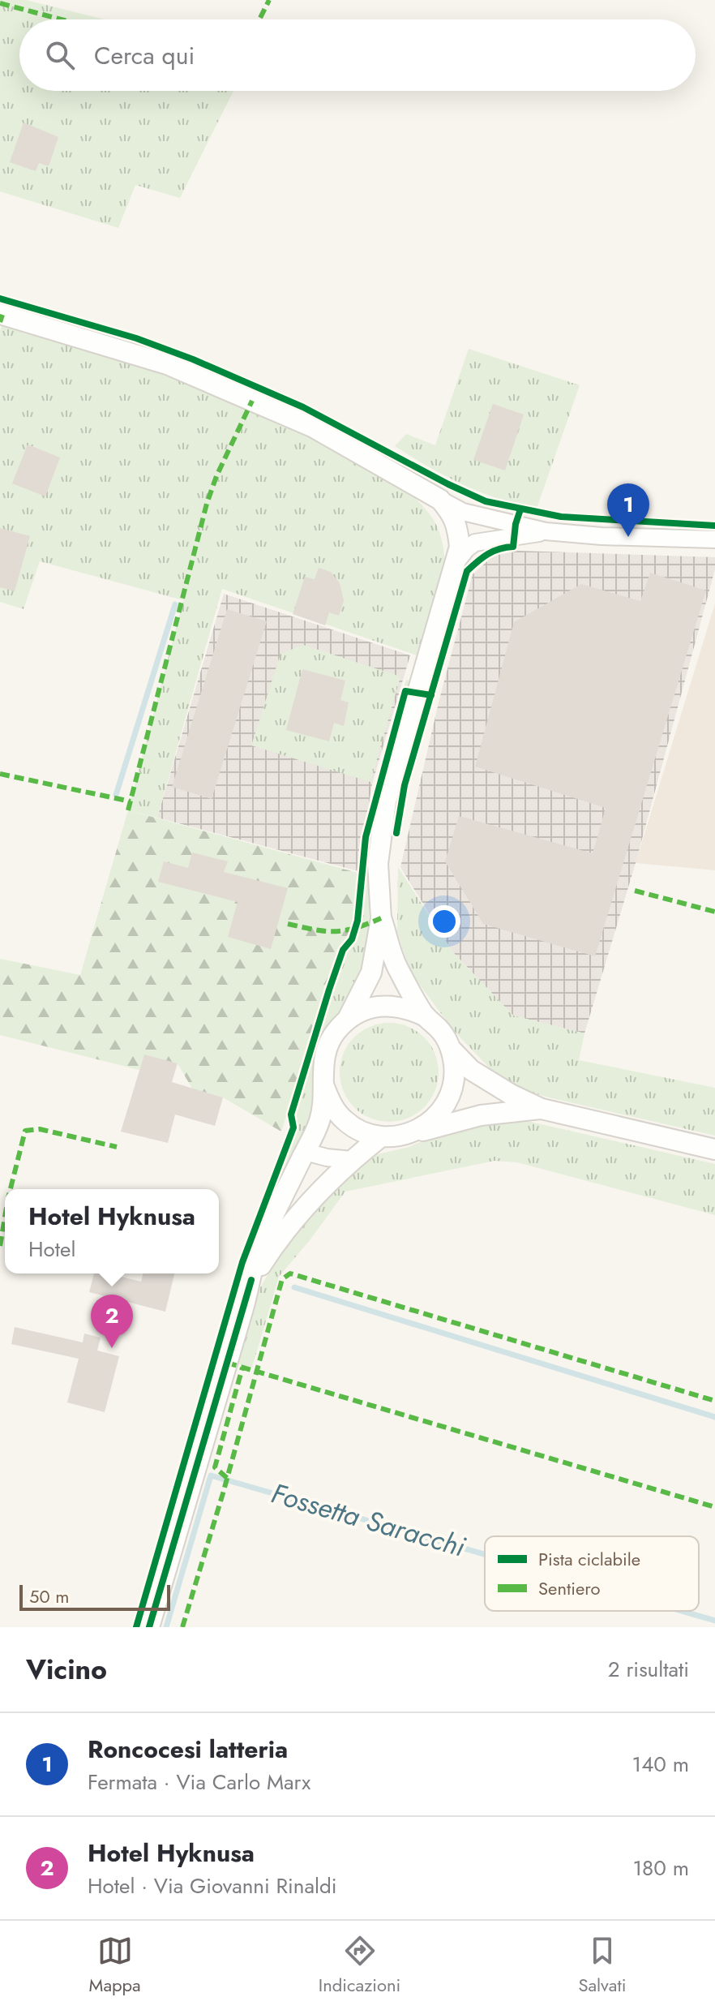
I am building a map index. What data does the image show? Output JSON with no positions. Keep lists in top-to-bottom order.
{
  "water": ["Fossetta Saracchi"],
  "legend": ["Pista ciclabile", "Sentiero"],
  "scale_bar": "50 m",
  "page": {
    "search": "Cerca qui",
    "pins": ["1", "2"],
    "popup": ["Hotel Hyknusa", "Hotel"],
    "scale": "50 m",
    "heading": ["Vicino", "2 risultati"],
    "list": [
      {
        "mark": "1",
        "name": "Roncocesi latteria",
        "note": "Fermata · Via Carlo Marx",
        "value": "140 m"
      },
      {
        "mark": "2",
        "name": "Hotel Hyknusa",
        "note": "Hotel · Via Giovanni Rinaldi",
        "value": "180 m"
      }
    ],
    "nav": ["Mappa", "Indicazioni", "Salvati"]
  }
}
